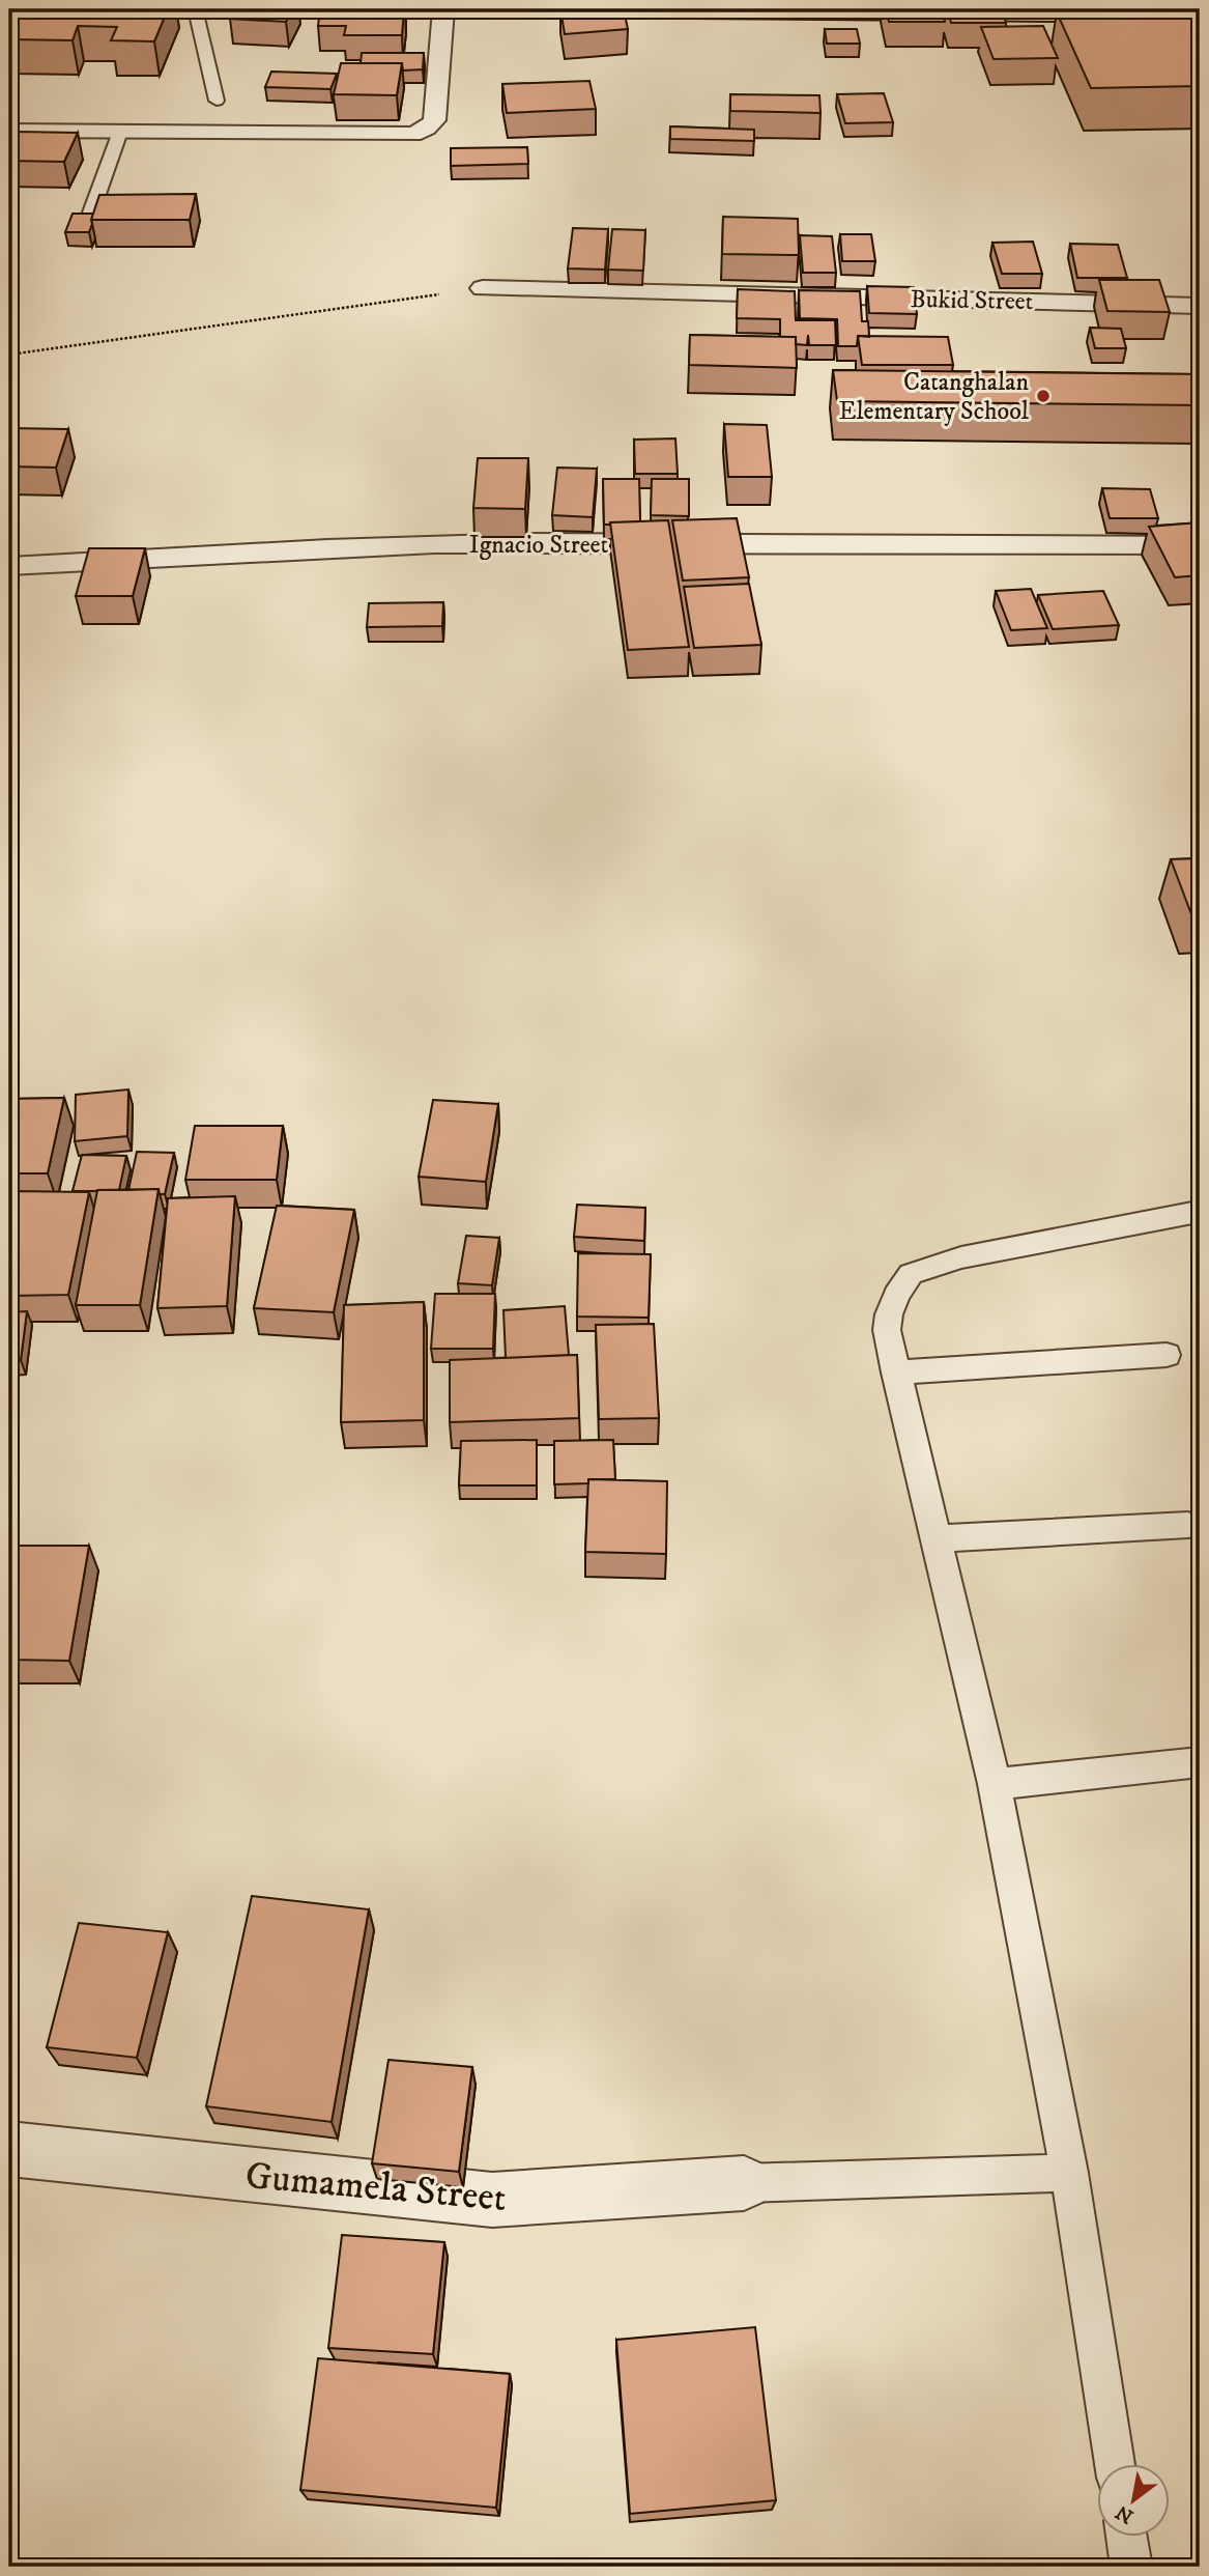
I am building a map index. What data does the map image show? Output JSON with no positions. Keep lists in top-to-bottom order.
{
  "streets": {
    "street": ["Bukid Street", "Ignacio Street", "Gumamela Street"]
  },
  "places": ["Catanghalan Elementary School"],
  "north": "bottom left"
}
